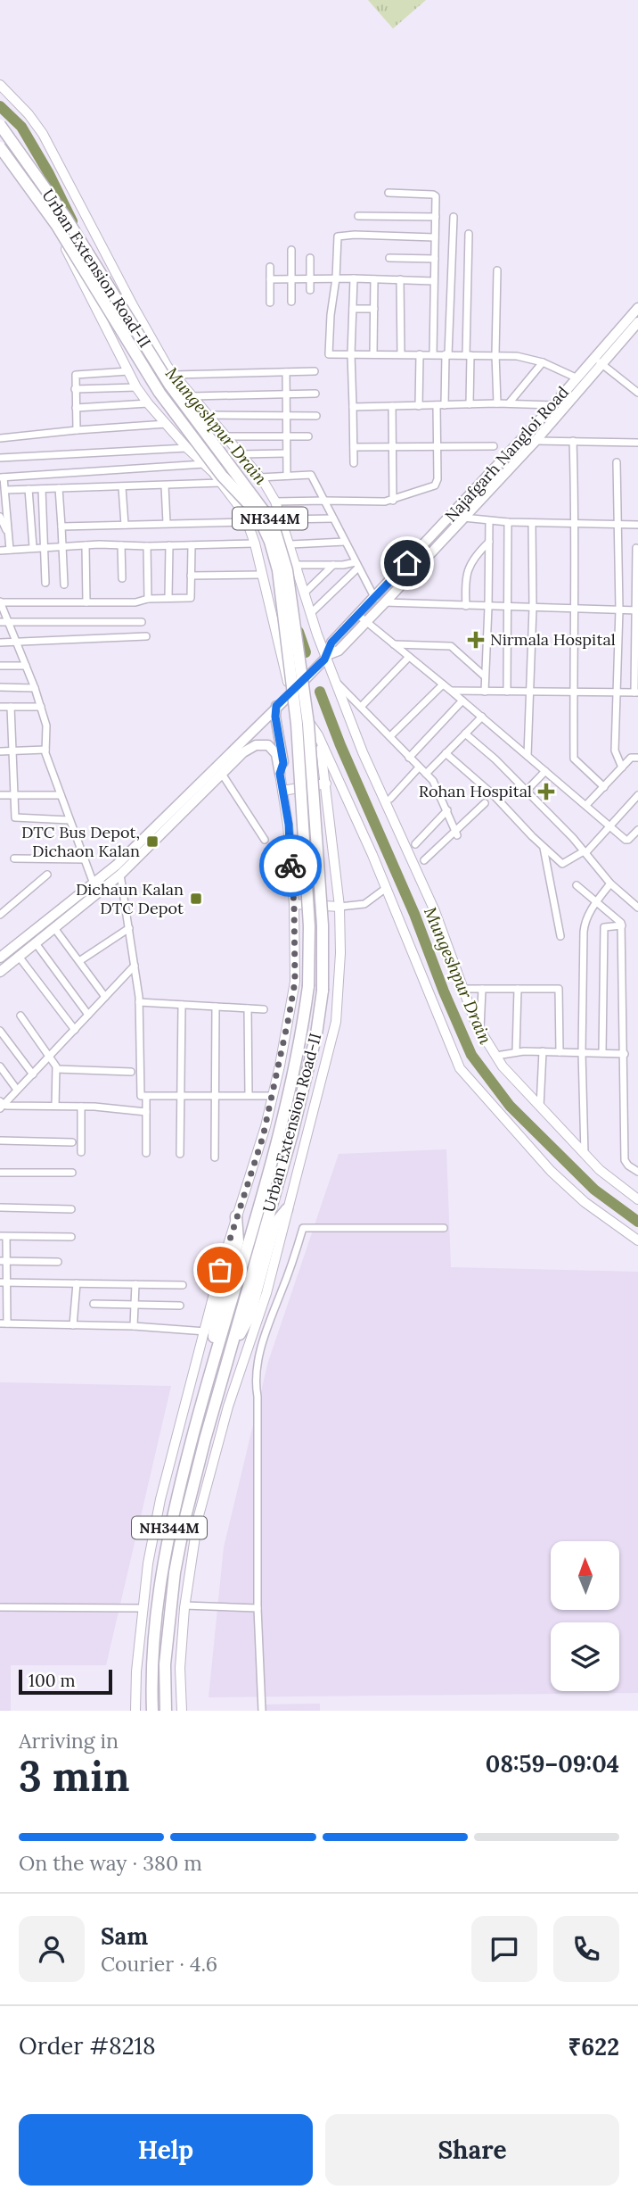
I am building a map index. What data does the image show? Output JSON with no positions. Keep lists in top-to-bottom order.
{
  "streets": {
    "highway": ["Urban Extension Road-II", "NH344M"],
    "main road": ["Najafgarh Nangloi Road"]
  },
  "water": ["Mungeshpur Drain"],
  "places": {
    "health": ["Nirmala Hospital", "Rohan Hospital"],
    "transit": ["DTC Bus Depot, Dichaon Kalan", "Dichaun Kalan DTC Depot"]
  },
  "scale_bar": "100 m",
  "north": "top",
  "page": {
    "scale": "100 m",
    "heading": ["3 min", "Arriving in", "08:59–09:04"],
    "panel": [
      "Sam",
      "Courier · 4.6",
      "Order #8218",
      "₹622"
    ],
    "bar": "On the way · 380 m",
    "buttons": ["Help", "Share"]
  }
}
